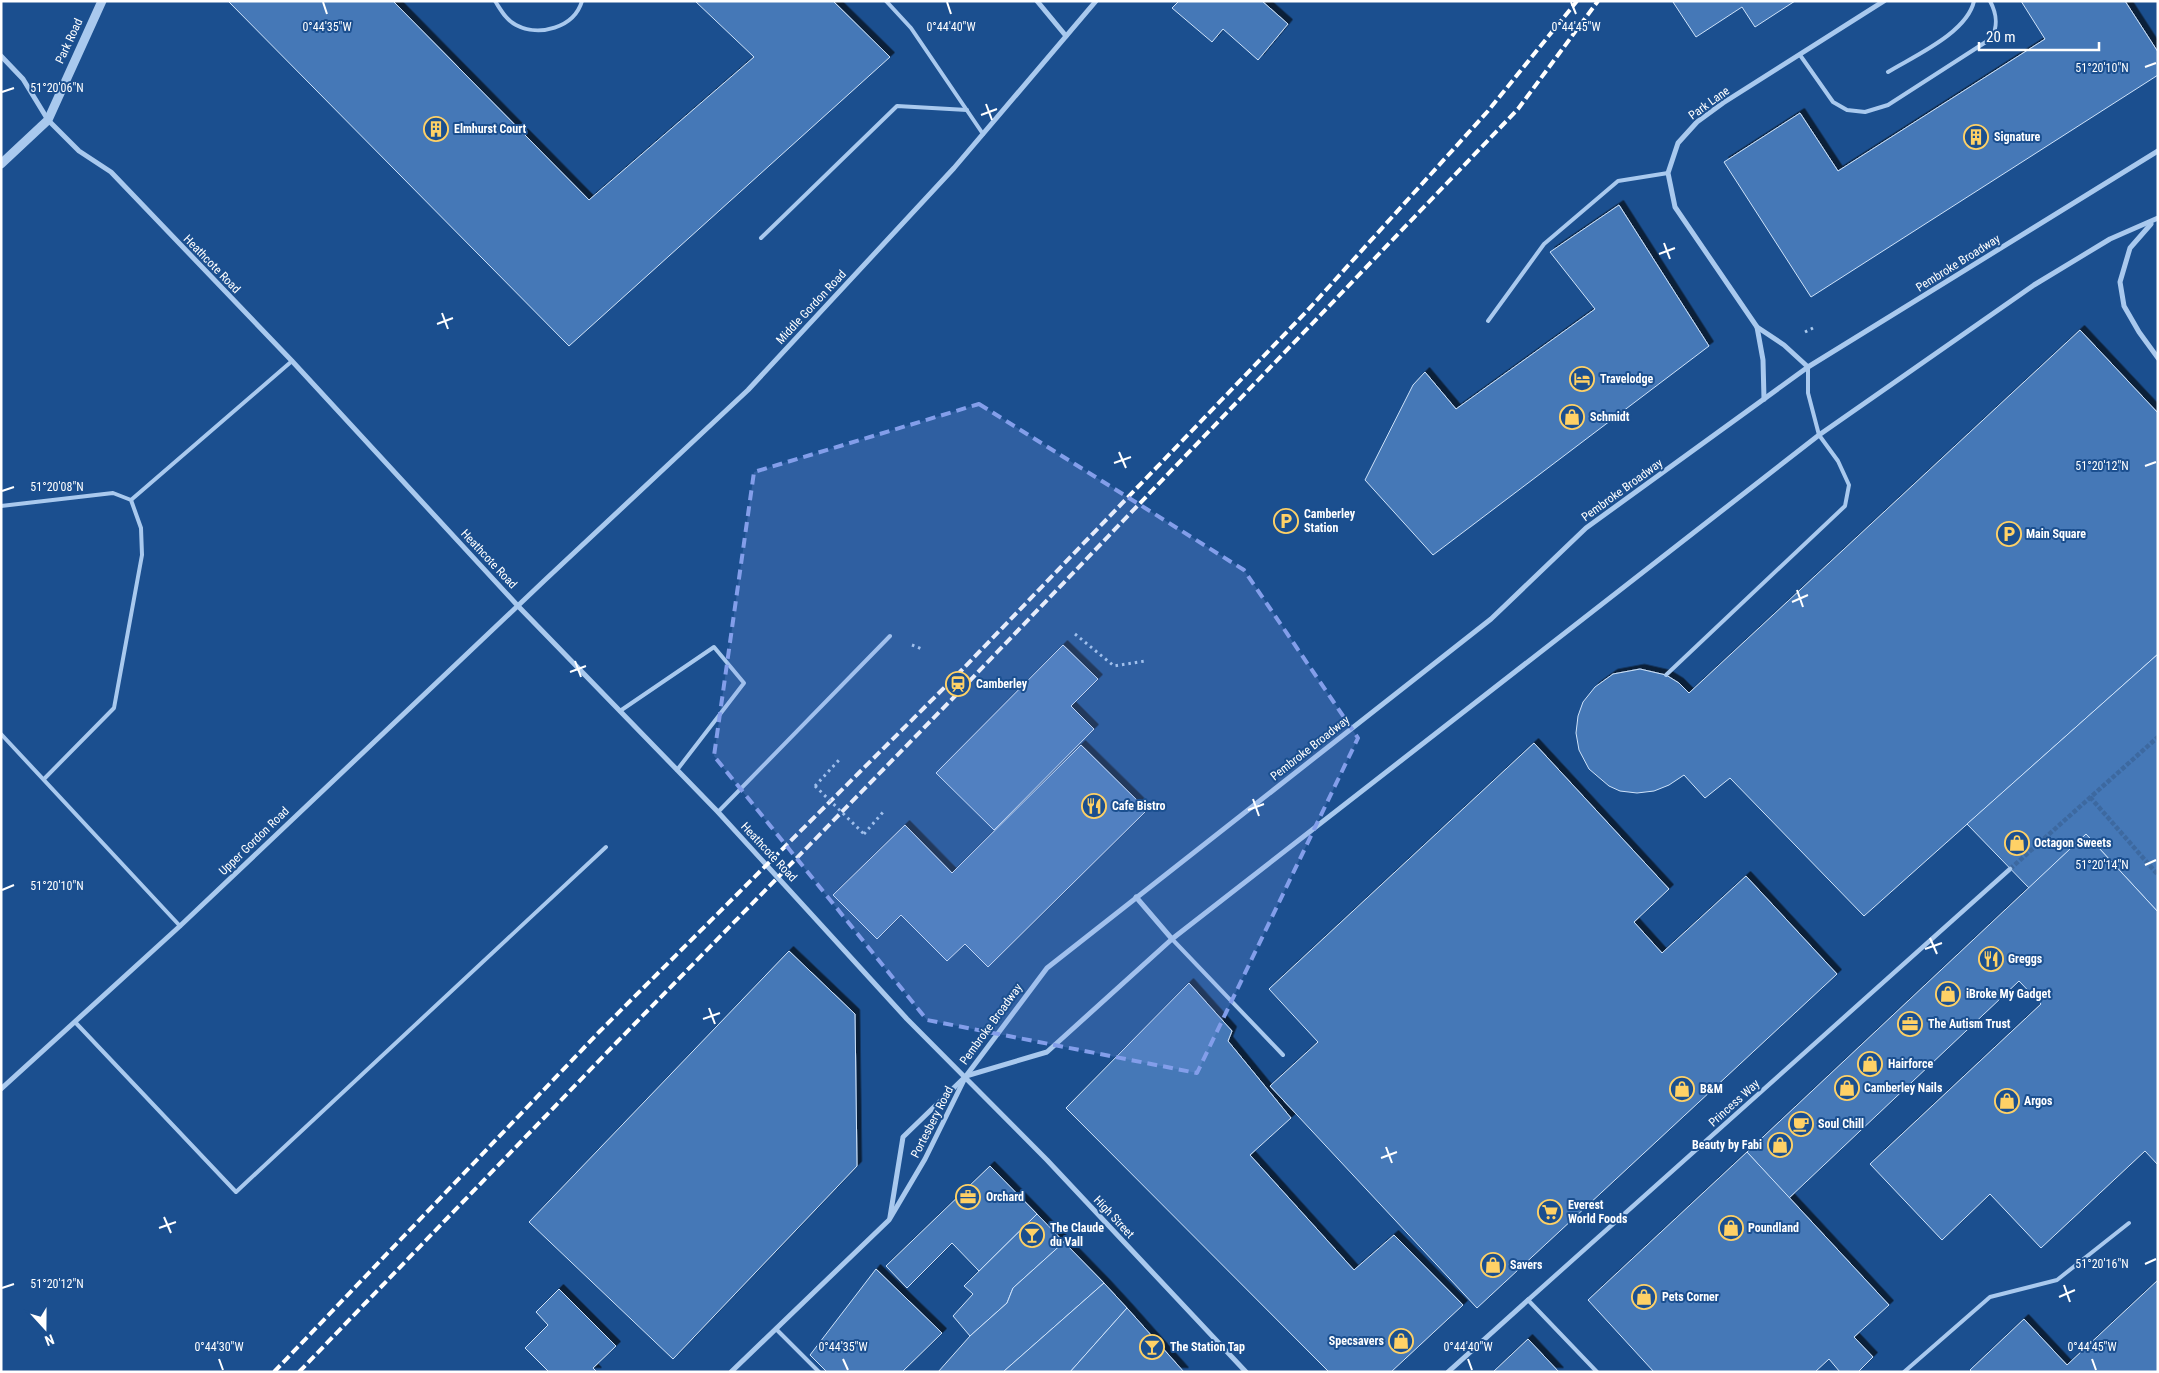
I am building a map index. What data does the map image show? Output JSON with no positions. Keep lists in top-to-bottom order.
{
  "streets": {
    "street": [
      "Park Road",
      "Park Lane",
      "Pembroke Broadway",
      "Heathcote Road",
      "Middle Gordon Road",
      "Upper Gordon Road",
      "Princess Way",
      "Portesbery Road",
      "High Street"
    ]
  },
  "crossings": [
    ["Park Road", "Heathcote Road"],
    ["Pembroke Broadway", "Heathcote Road"],
    ["Pembroke Broadway", "Portesbery Road"],
    ["Pembroke Broadway", "High Street"],
    ["Heathcote Road", "Middle Gordon Road"],
    ["Heathcote Road", "Upper Gordon Road"],
    ["Heathcote Road", "Portesbery Road"],
    ["Heathcote Road", "High Street"],
    ["Middle Gordon Road", "Upper Gordon Road"],
    ["Portesbery Road", "High Street"]
  ],
  "places": {
    "building": ["Elmhurst Court", "Signature"],
    "hotel": ["Travelodge"],
    "shop": [
      "Schmidt",
      "Octagon Sweets",
      "iBroke My Gadget",
      "Hairforce",
      "Camberley Nails",
      "B&M",
      "Argos",
      "Beauty by Fabi",
      "Poundland",
      "Savers",
      "Pets Corner",
      "Specsavers"
    ],
    "parking": ["Camberley Station", "Main Square"],
    "station": ["Camberley"],
    "restaurant": ["Cafe Bistro", "Greggs"],
    "office": ["The Autism Trust", "Orchard"],
    "cafe": ["Soul Chill"],
    "supermarket": ["Everest World Foods"],
    "bar": ["The Claude du Vall", "The Station Tap"]
  },
  "scale_bar": "20 m",
  "north": "bottom",
  "coordinates": [
    "0°44'35\"W",
    "0°44'40\"W",
    "0°44'45\"W",
    "51°20'10\"N",
    "51°20'06\"N",
    "51°20'12\"N",
    "51°20'08\"N",
    "51°20'14\"N",
    "51°20'16\"N",
    "0°44'30\"W"
  ]
}
